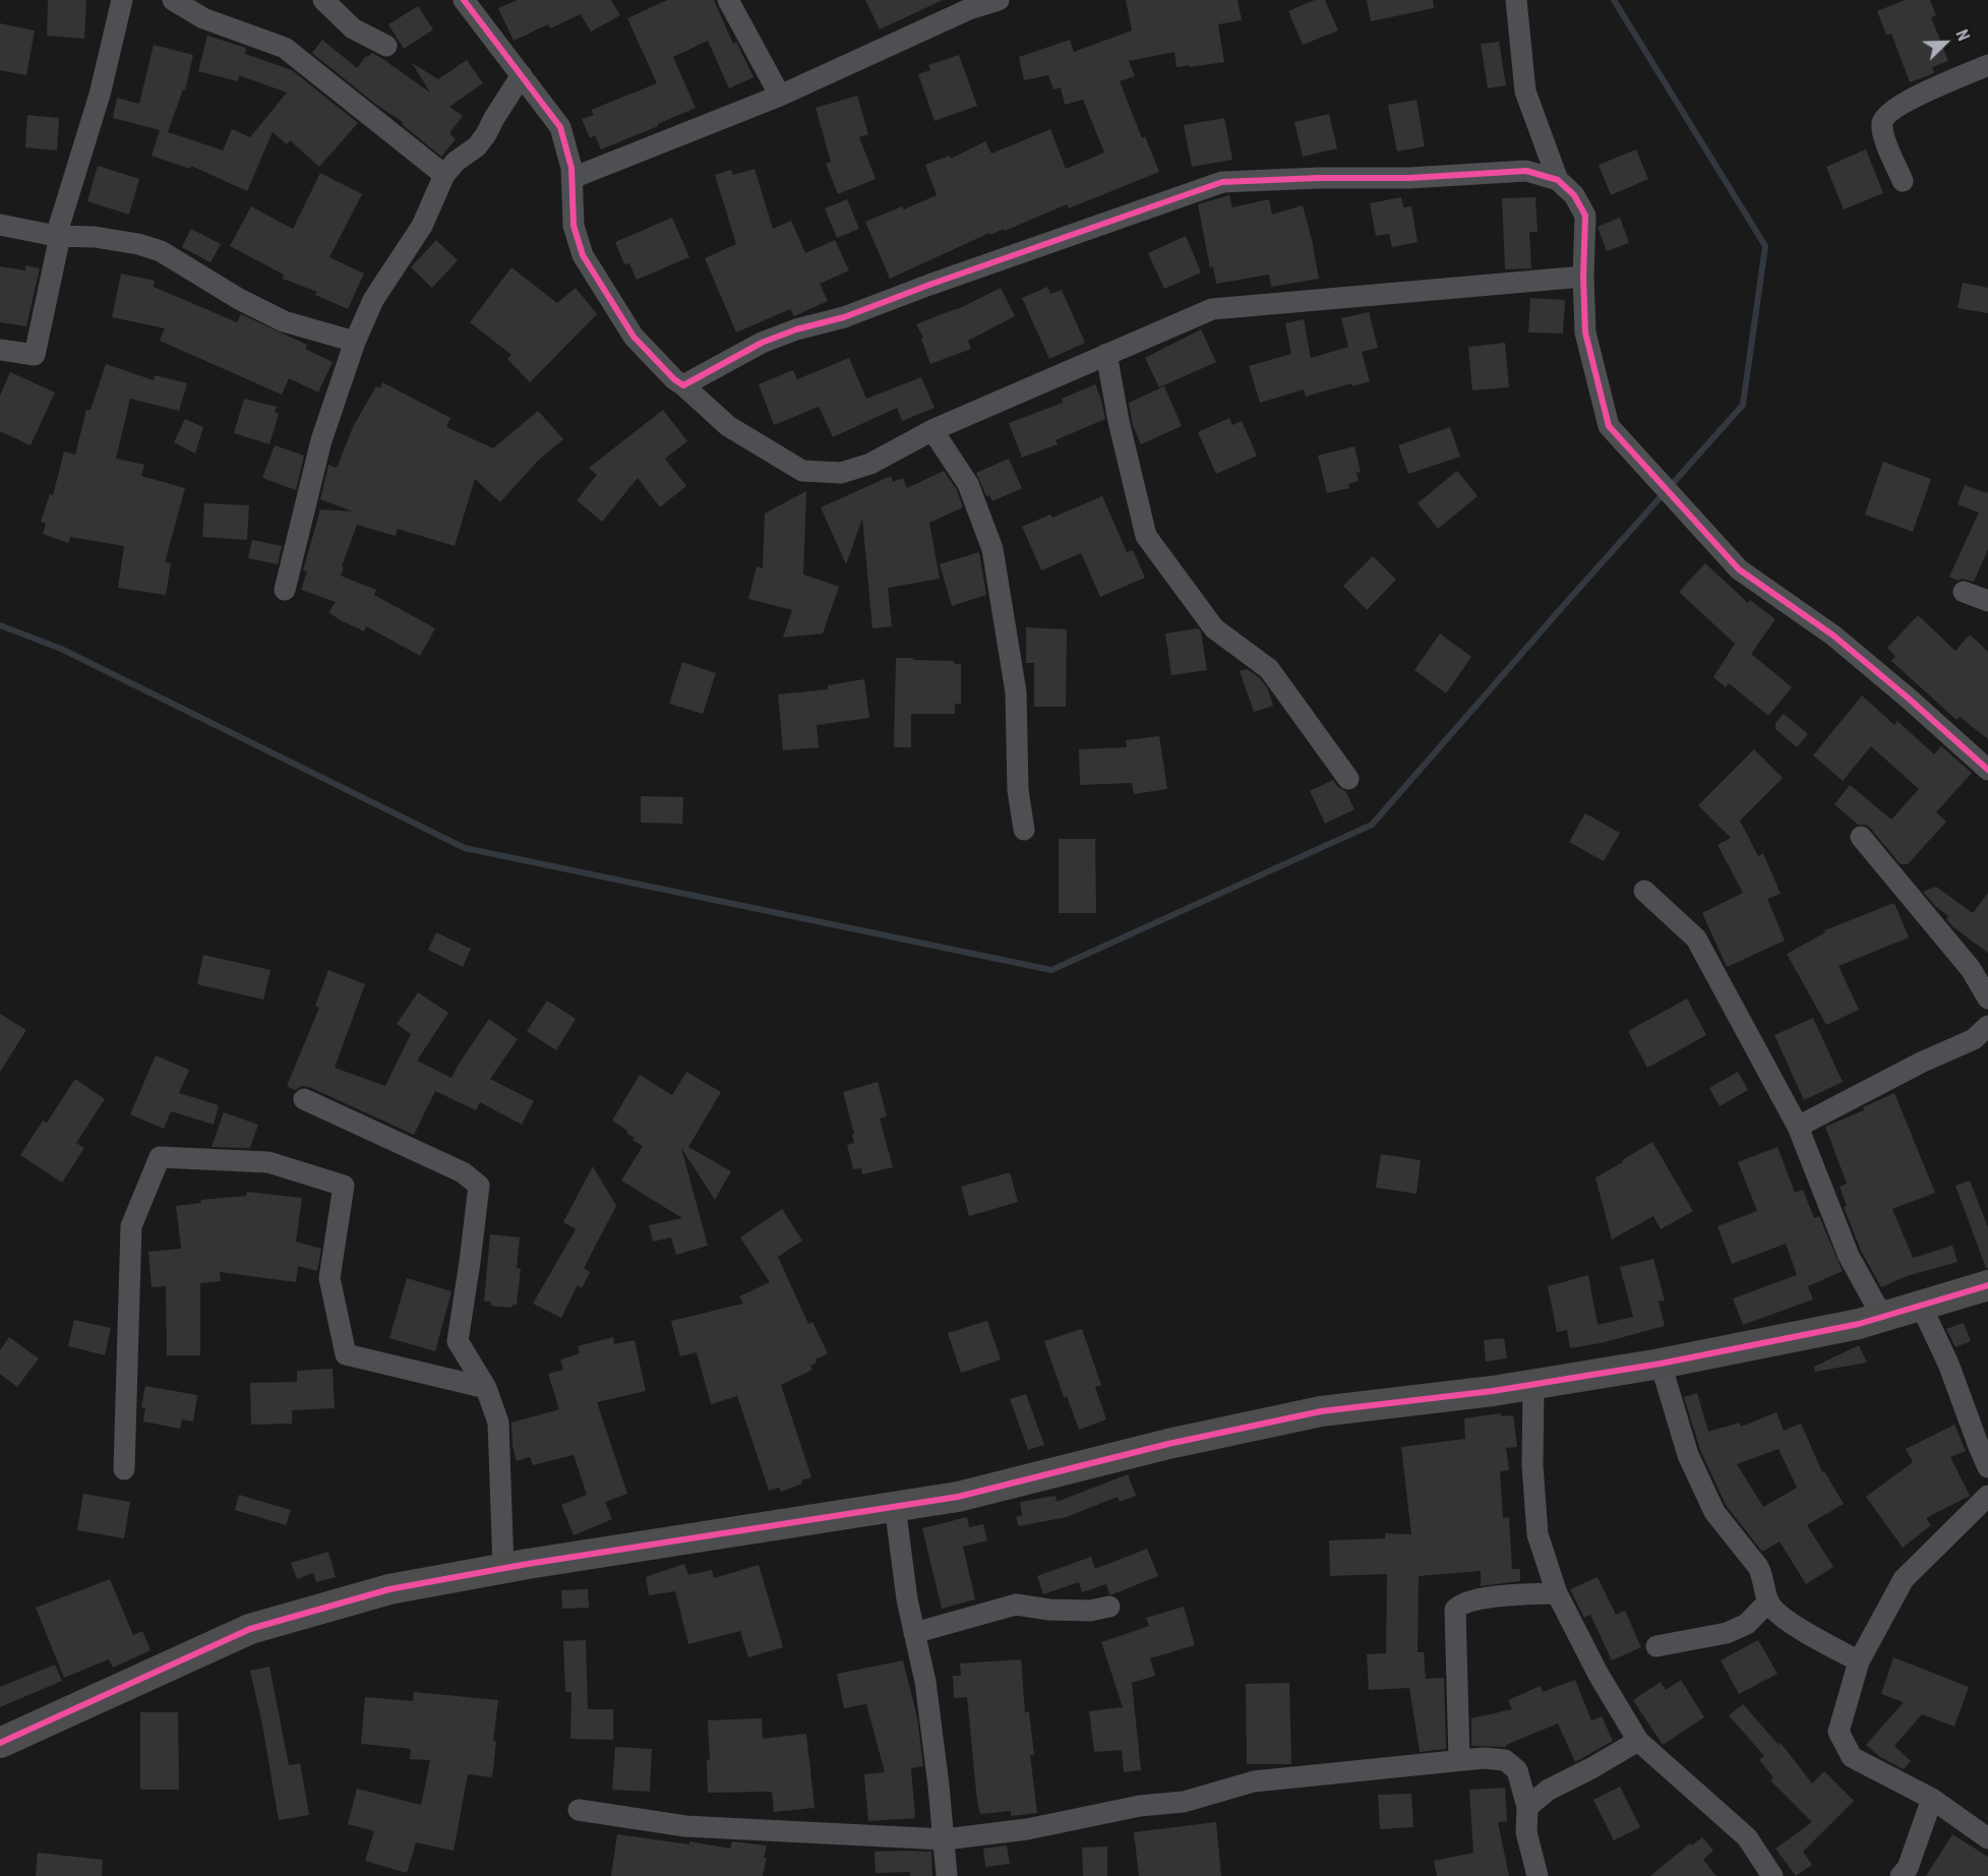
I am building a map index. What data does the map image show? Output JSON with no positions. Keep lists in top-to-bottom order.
{
  "north": "top right"
}
